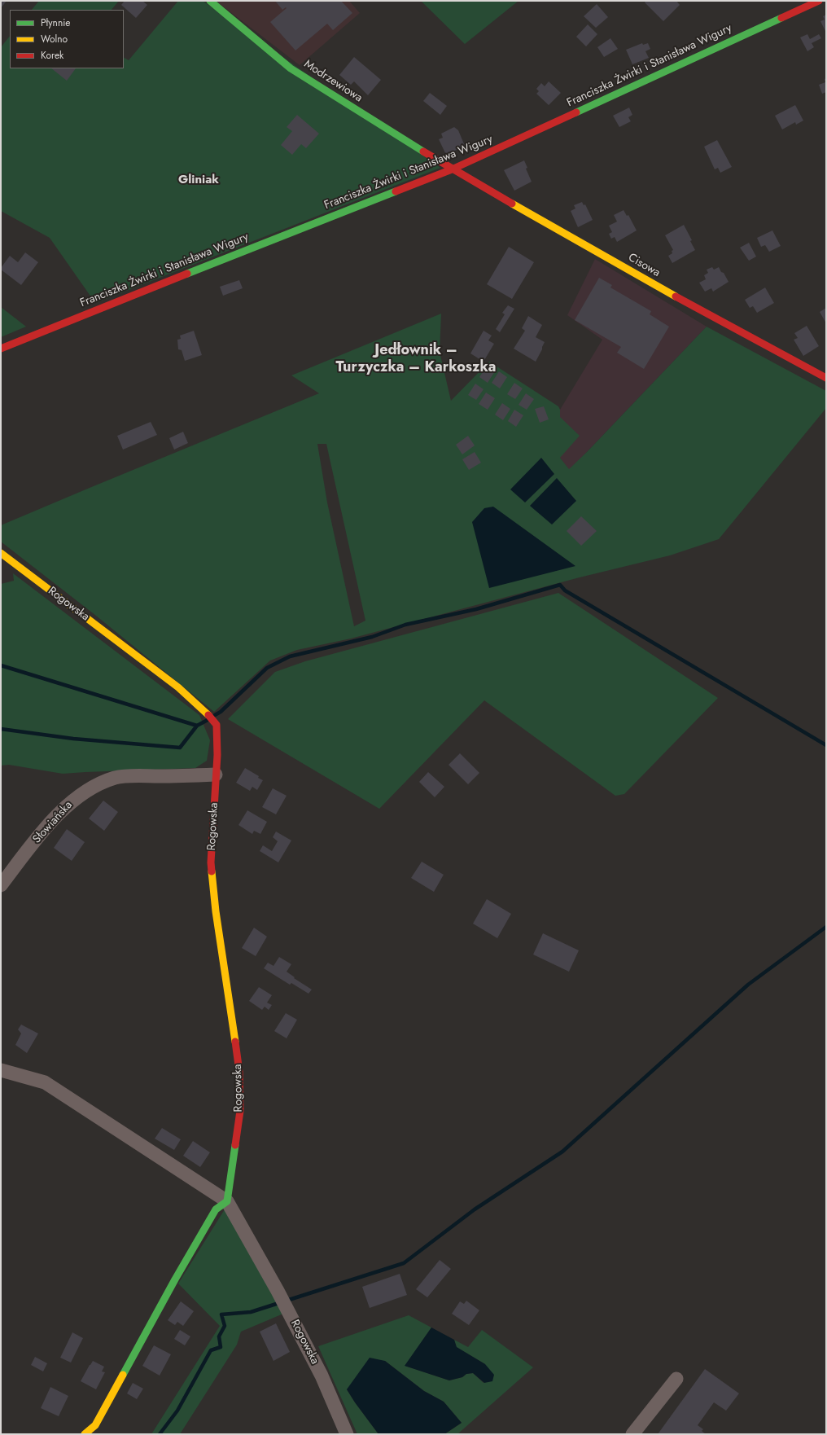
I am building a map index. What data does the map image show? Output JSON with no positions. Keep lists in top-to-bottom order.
{
  "streets": {
    "street": [
      "Franciszka Żwirki i Stanisława Wigury",
      "Modrzewiowa",
      "Cisowa",
      "Rogowska",
      "Słowiańska"
    ]
  },
  "crossings": [
    ["Franciszka Żwirki i Stanisława Wigury", "Modrzewiowa"],
    ["Franciszka Żwirki i Stanisława Wigury", "Cisowa"],
    ["Modrzewiowa", "Cisowa"],
    ["Rogowska", "Słowiańska"]
  ],
  "districts": ["Gliniak", "Jedłownik – Turzyczka – Karkoszka"],
  "legend": ["Płynnie", "Wolno", "Korek"]
}
